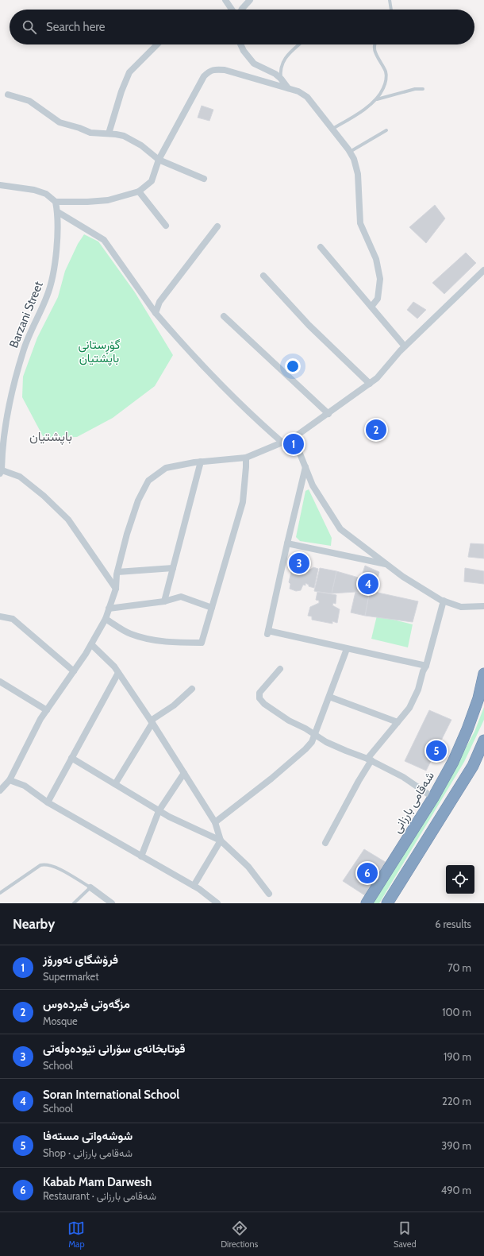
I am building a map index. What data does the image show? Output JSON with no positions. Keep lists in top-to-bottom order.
{
  "streets": {
    "highway": ["شەقامی بارزانی"],
    "street": ["Barzani Street"]
  },
  "districts": ["باپشتیان"],
  "parks": ["گۆڕستانی باپشتیان"],
  "page": {
    "search": "Search here",
    "pins": [
      "2",
      "1",
      "3",
      "4",
      "5",
      "6"
    ],
    "heading": ["Nearby", "6 results"],
    "list": [
      {
        "mark": "1",
        "name": "فرۆشگای نەورۆز",
        "note": "Supermarket",
        "value": "70 m"
      },
      {
        "mark": "2",
        "name": "مزگەوتی فیردەوس",
        "note": "Mosque",
        "value": "100 m"
      },
      {
        "mark": "3",
        "name": "قوتابخانەی سۆرانی نێودەوڵەتی",
        "note": "School",
        "value": "190 m"
      },
      {
        "mark": "4",
        "name": "Soran International School",
        "note": "School",
        "value": "220 m"
      },
      {
        "mark": "5",
        "name": "شوشەواتی مستەفا",
        "note": "Shop · شەقامی بارزانی",
        "value": "390 m"
      },
      {
        "mark": "6",
        "name": "Kabab Mam Darwesh",
        "note": "Restaurant · شەقامی بارزانی",
        "value": "490 m"
      }
    ],
    "nav": ["Map", "Directions", "Saved"]
  }
}
